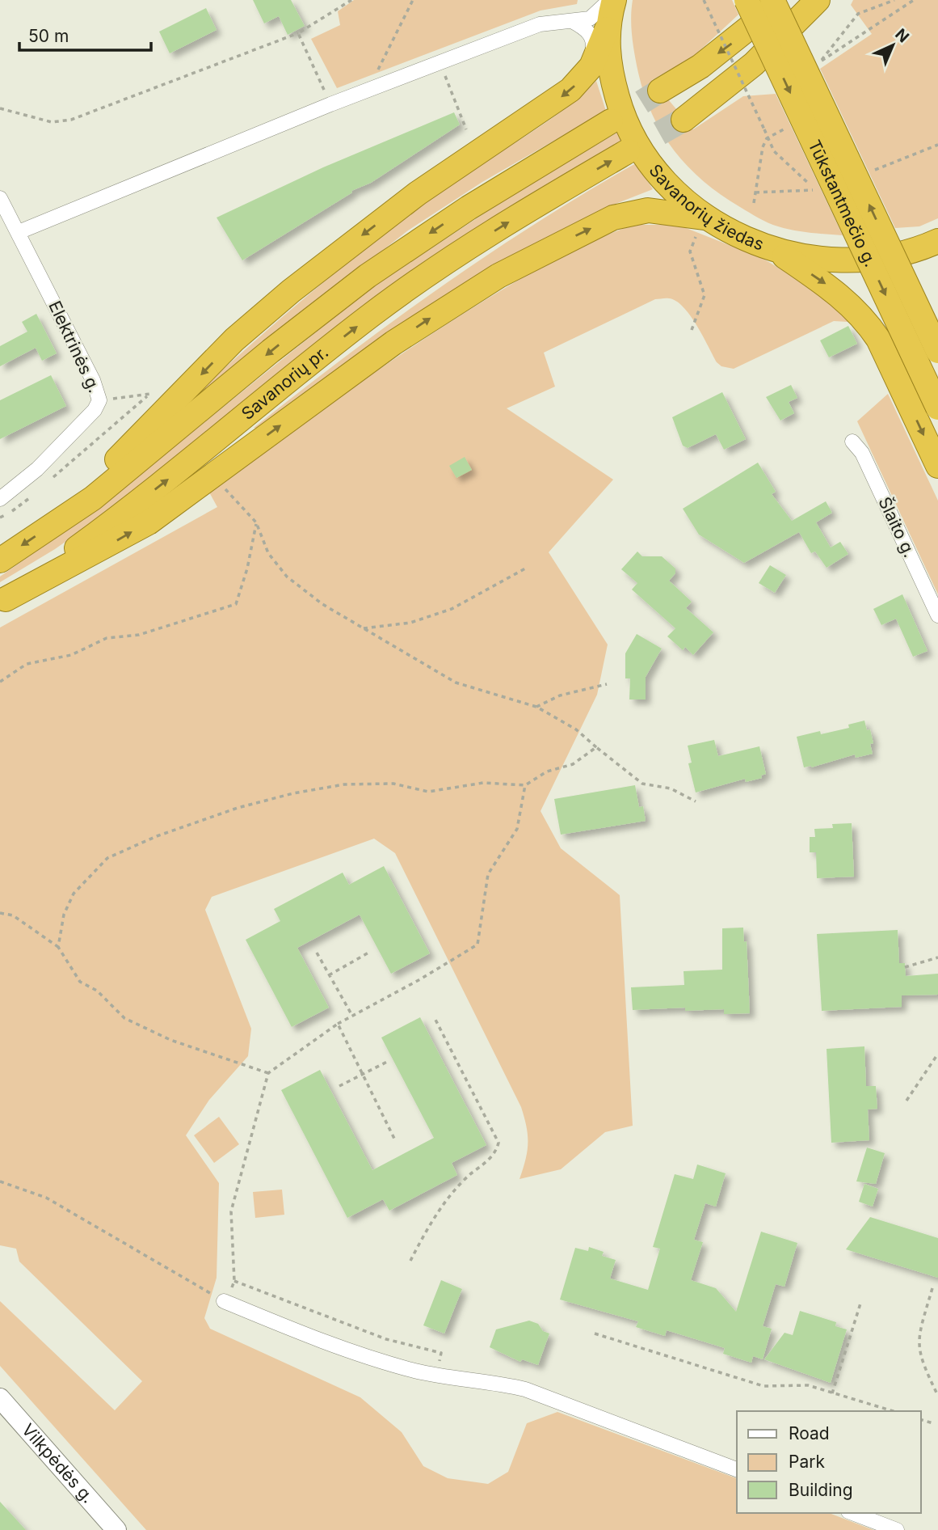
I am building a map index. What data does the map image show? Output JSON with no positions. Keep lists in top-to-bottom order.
{
  "streets": {
    "highway": ["Tūkstantmečio g.", "Savanorių žiedas", "Savanorių pr."],
    "main road": ["Vilkpėdės g."],
    "street": ["Elektrinės g.", "Šlaito g."]
  },
  "legend": ["Road", "Park", "Building"],
  "scale_bar": "50 m",
  "north": "top right"
}
